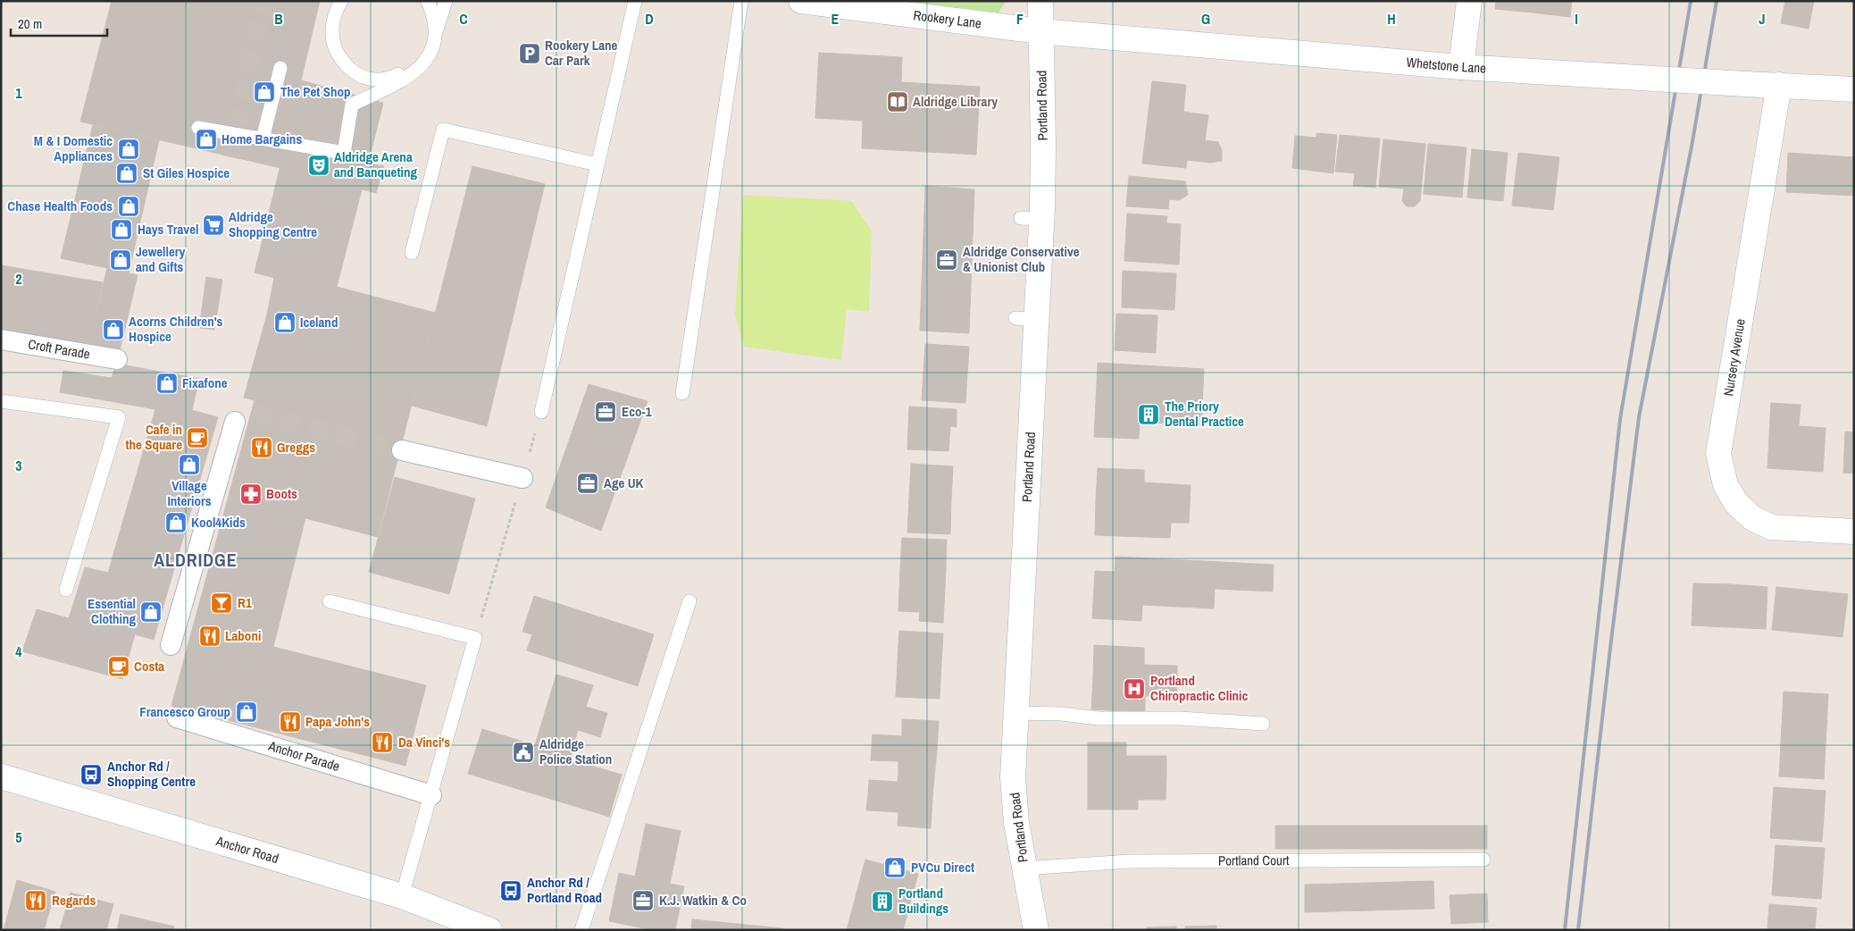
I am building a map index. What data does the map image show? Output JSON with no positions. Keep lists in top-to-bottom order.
{
  "streets": {
    "street": [
      "Rookery Lane",
      "Whetstone Lane",
      "Portland Road",
      "Croft Parade",
      "Nursery Avenue",
      "Anchor Parade",
      "Anchor Road"
    ],
    "lane": ["Portland Court"]
  },
  "crossings": [
    ["Rookery Lane", "Whetstone Lane"],
    ["Rookery Lane", "Portland Road"],
    ["Whetstone Lane", "Portland Road"],
    ["Whetstone Lane", "Nursery Avenue"],
    ["Portland Road", "Portland Court"]
  ],
  "districts": ["ALDRIDGE"],
  "places": {
    "parking": ["Rookery Lane Car Park"],
    "shop": [
      "The Pet Shop",
      "Home Bargains",
      "M & I Domestic Appliances",
      "St Giles Hospice",
      "Chase Health Foods",
      "Hays Travel",
      "Jewellery and Gifts",
      "Iceland",
      "Acorns Children's Hospice",
      "Fixafone",
      "Village Interiors",
      "Kool4Kids",
      "Essential Clothing",
      "Francesco Group",
      "PVCu Direct"
    ],
    "library": ["Aldridge Library"],
    "theatre": ["Aldridge Arena and Banqueting"],
    "supermarket": ["Aldridge Shopping Centre"],
    "office": [
      "Aldridge Conservative & Unionist Club",
      "Eco-1",
      "Age UK",
      "K.J. Watkin & Co"
    ],
    "building": ["The Priory Dental Practice", "Portland Buildings"],
    "cafe": ["Cafe in the Square", "Costa"],
    "restaurant": [
      "Greggs",
      "Laboni",
      "Papa John's",
      "Da Vinci's",
      "Regards"
    ],
    "pharmacy": ["Boots"],
    "bar": ["R1"],
    "hospital": ["Portland Chiropractic Clinic"],
    "public building": ["Aldridge Police Station"],
    "bus stop": ["Anchor Rd / Shopping Centre", "Anchor Rd / Portland Road"]
  },
  "scale_bar": "20 m",
  "grid": {
    "columns": [
      "B",
      "C",
      "D",
      "E",
      "F",
      "G",
      "H",
      "I",
      "J"
    ],
    "rows": [
      "1",
      "2",
      "3",
      "4",
      "5"
    ]
  }
}
